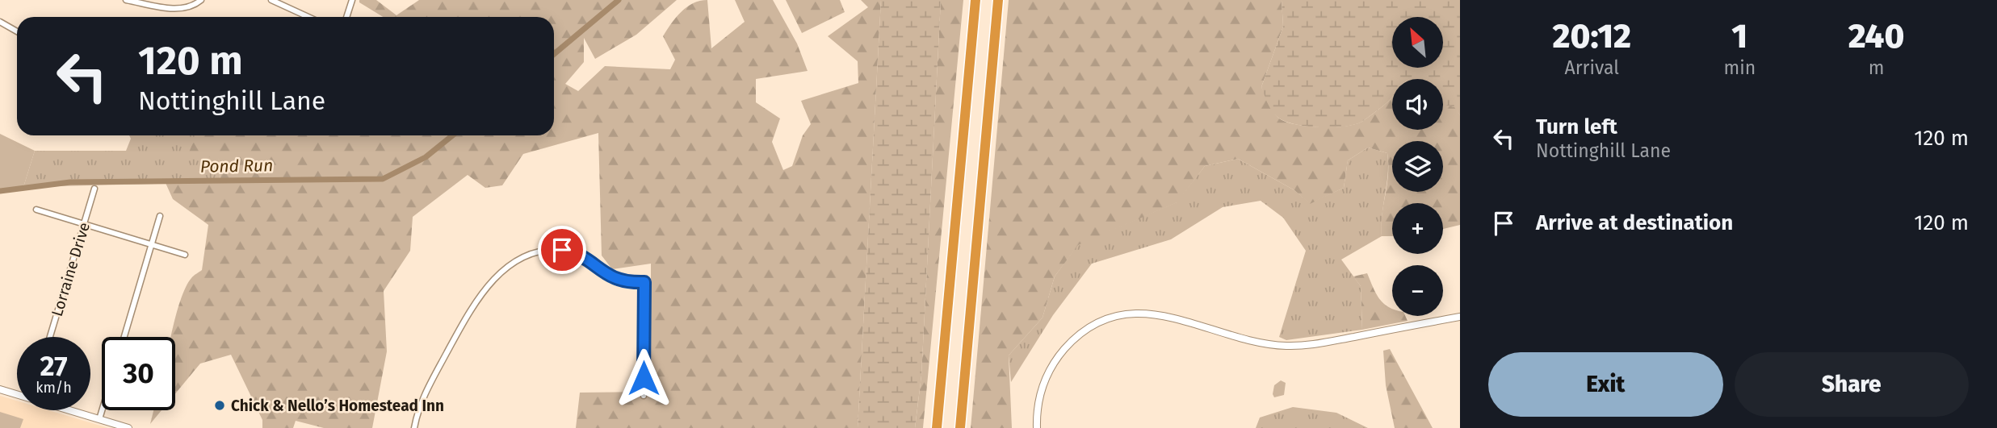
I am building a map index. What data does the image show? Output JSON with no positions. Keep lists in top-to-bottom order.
{
  "streets": {
    "street": ["Lorraine Drive"]
  },
  "water": ["Pond Run"],
  "places": ["Chick & Nello’s Homestead Inn"],
  "north": "top left",
  "page": {
    "eta": [
      "20:12",
      "Arrival",
      "1",
      "min",
      "240",
      "m"
    ],
    "map_buttons": ["+", "−"],
    "turn": ["120 m", "Nottinghill Lane"],
    "list": [
      {
        "name": "Turn left",
        "note": "Nottinghill Lane",
        "value": "120 m"
      },
      {
        "name": "Arrive at destination",
        "value": "120 m"
      }
    ],
    "speed": "27 km/h",
    "limit": "30",
    "buttons": ["Exit", "Share"]
  }
}
